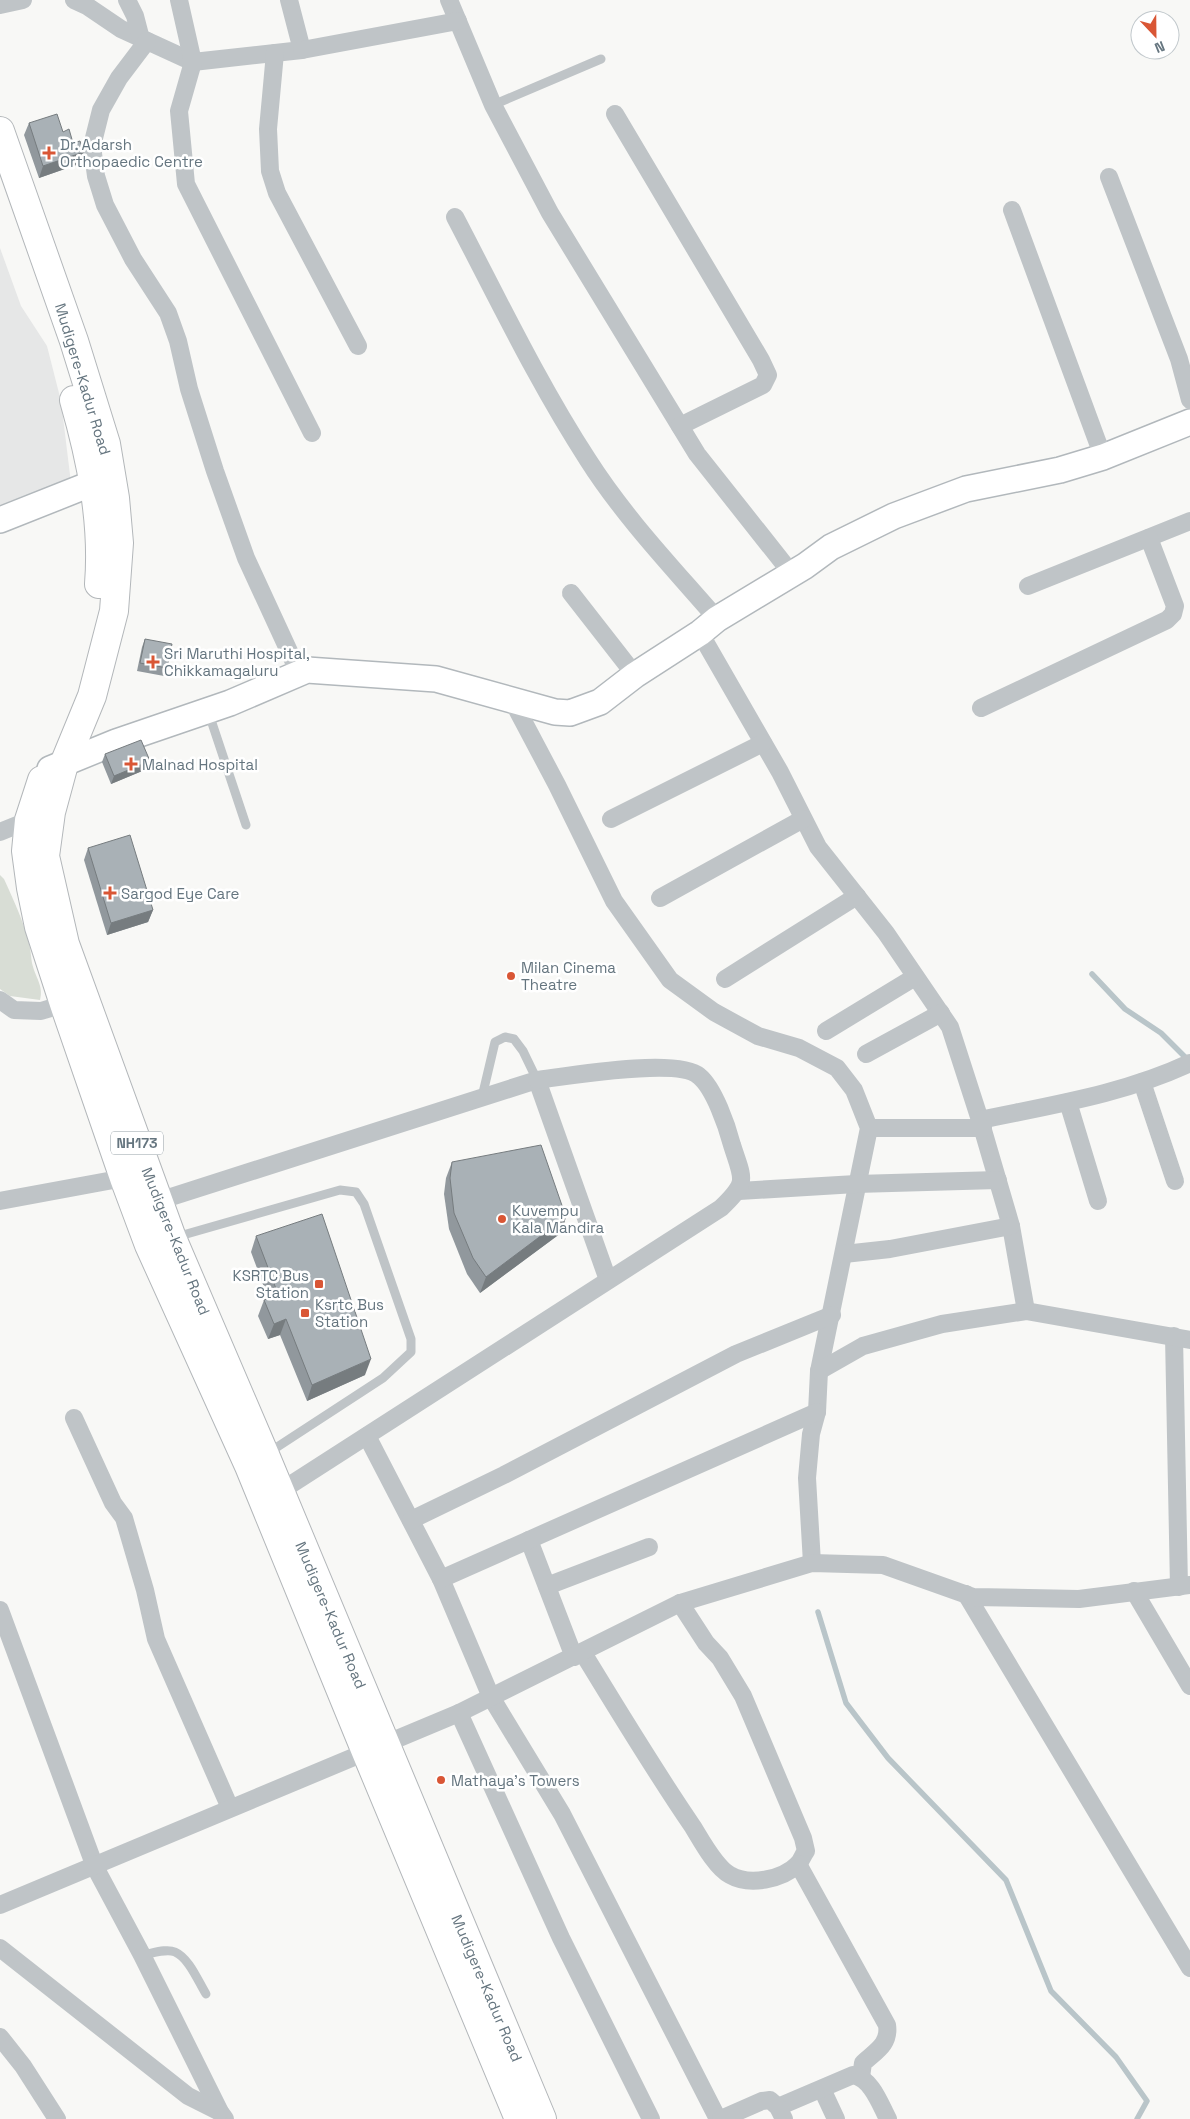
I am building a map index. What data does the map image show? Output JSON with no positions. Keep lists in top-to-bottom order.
{
  "streets": {
    "highway": ["Mudigere-Kadur Road", "NH173"]
  },
  "places": {
    "health": [
      "Dr. Adarsh Orthopaedic Centre",
      "Sri Maruthi Hospital, Chikkamagaluru",
      "Malnad Hospital",
      "Sargod Eye Care"
    ],
    "other": ["Milan Cinema Theatre", "Kuvempu Kala Mandira", "Mathaya's Towers"],
    "transit": ["KSRTC Bus Station", "Ksrtc Bus Station"]
  },
  "north": "bottom"
}
